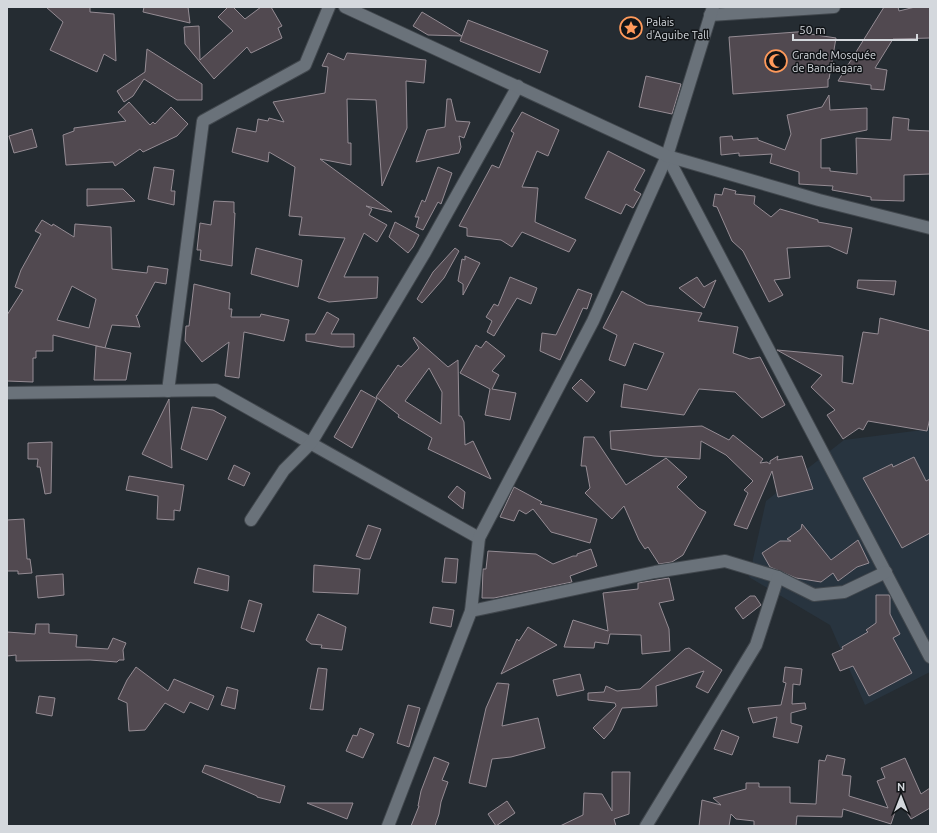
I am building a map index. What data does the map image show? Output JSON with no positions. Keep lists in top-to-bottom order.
{
  "places": {
    "place": ["Palais d'Aguibe Tall"],
    "mosque": ["Grande Mosquée de Bandiagara"]
  },
  "scale_bar": "50 m",
  "north": "top"
}
